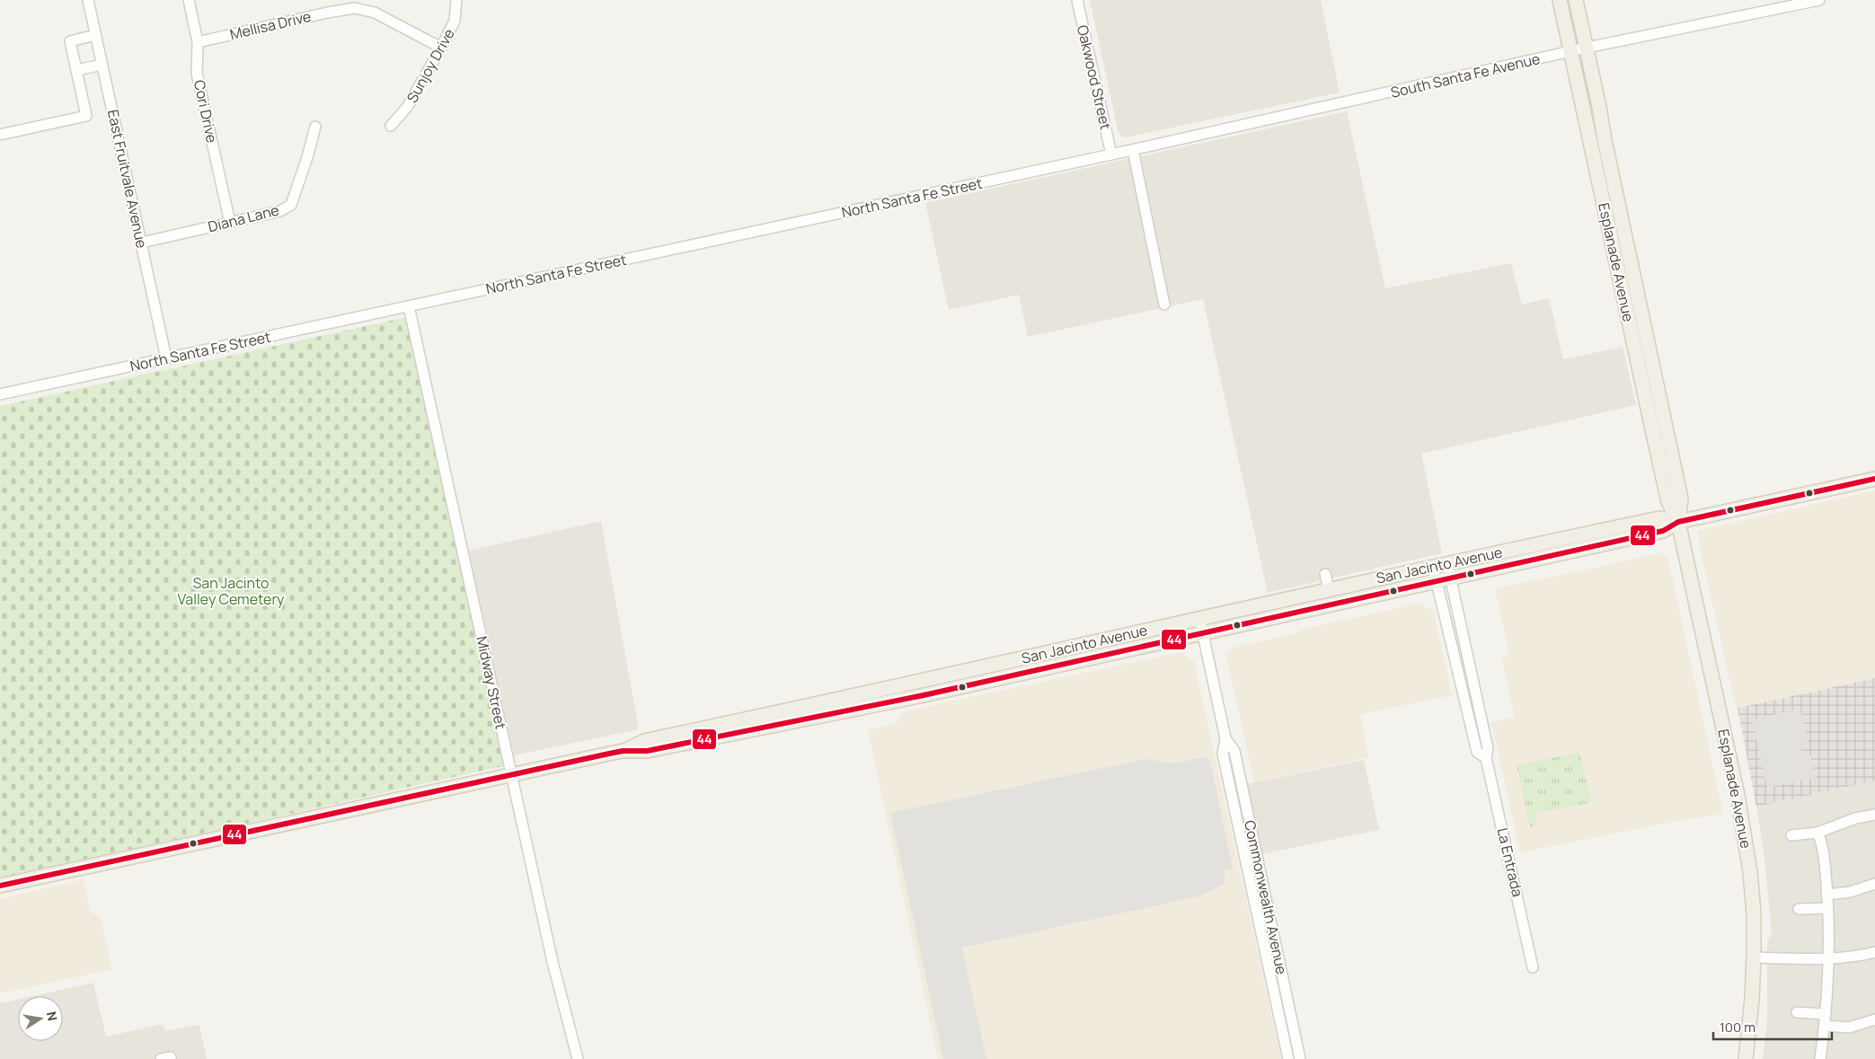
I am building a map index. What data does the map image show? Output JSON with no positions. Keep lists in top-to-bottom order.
{
  "streets": {
    "main road": ["Esplanade Avenue", "San Jacinto Avenue"],
    "street": [
      "Mellisa Drive",
      "Sunjoy Drive",
      "South Santa Fe Avenue",
      "Oakwood Street",
      "Cori Drive",
      "East Fruitvale Avenue",
      "North Santa Fe Street",
      "Diana Lane",
      "Midway Street",
      "La Entrada",
      "Commonwealth Avenue"
    ]
  },
  "crossings": [
    ["Mellisa Drive", "Sunjoy Drive"],
    ["Mellisa Drive", "Cori Drive"],
    ["South Santa Fe Avenue", "Oakwood Street"],
    ["South Santa Fe Avenue", "North Santa Fe Street"],
    ["South Santa Fe Avenue", "Esplanade Avenue"],
    ["Oakwood Street", "North Santa Fe Street"],
    ["Cori Drive", "Diana Lane"],
    ["East Fruitvale Avenue", "North Santa Fe Street"],
    ["East Fruitvale Avenue", "Diana Lane"],
    ["North Santa Fe Street", "Midway Street"],
    ["Esplanade Avenue", "San Jacinto Avenue"],
    ["San Jacinto Avenue", "Midway Street"],
    ["San Jacinto Avenue", "La Entrada"],
    ["San Jacinto Avenue", "Commonwealth Avenue"]
  ],
  "parks": ["San Jacinto Valley Cemetery"],
  "lines": ["transit line 44"],
  "scale_bar": "100 m",
  "north": "right"
}
